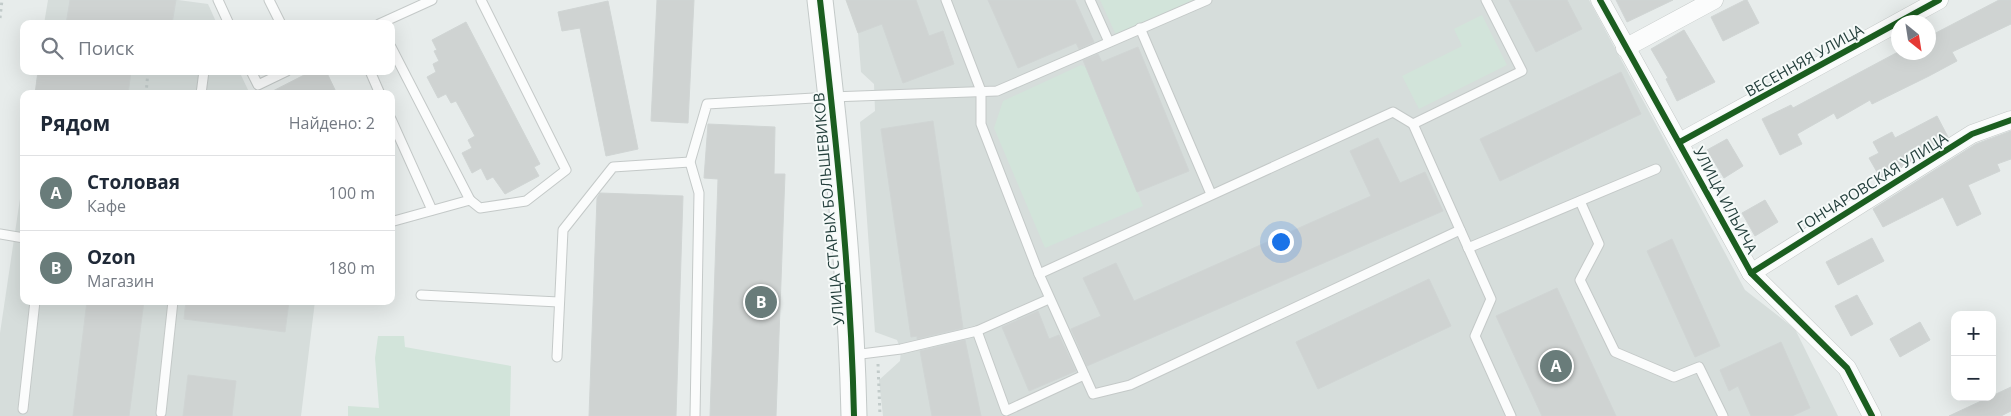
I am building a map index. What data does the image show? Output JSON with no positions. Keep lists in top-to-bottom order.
{
  "streets": {
    "street": [
      "ВЕСЕННЯЯ УЛИЦА",
      "ГОНЧАРОВСКАЯ УЛИЦА",
      "УЛИЦА ИЛЬИЧА",
      "УЛИЦА СТАРЫХ БОЛЬШЕВИКОВ"
    ]
  },
  "crossings": [
    ["ВЕСЕННЯЯ УЛИЦА", "УЛИЦА ИЛЬИЧА"],
    ["ГОНЧАРОВСКАЯ УЛИЦА", "УЛИЦА ИЛЬИЧА"]
  ],
  "north": "bottom right",
  "page": {
    "search": "Поиск",
    "heading": ["Рядом", "Найдено: 2"],
    "list": [
      {
        "mark": "A",
        "name": "Столовая",
        "note": "Кафе",
        "value": "100 m"
      },
      {
        "mark": "B",
        "name": "Ozon",
        "note": "Магазин",
        "value": "180 m"
      }
    ],
    "pins": ["B", "A"],
    "map_buttons": ["+", "−"]
  }
}
